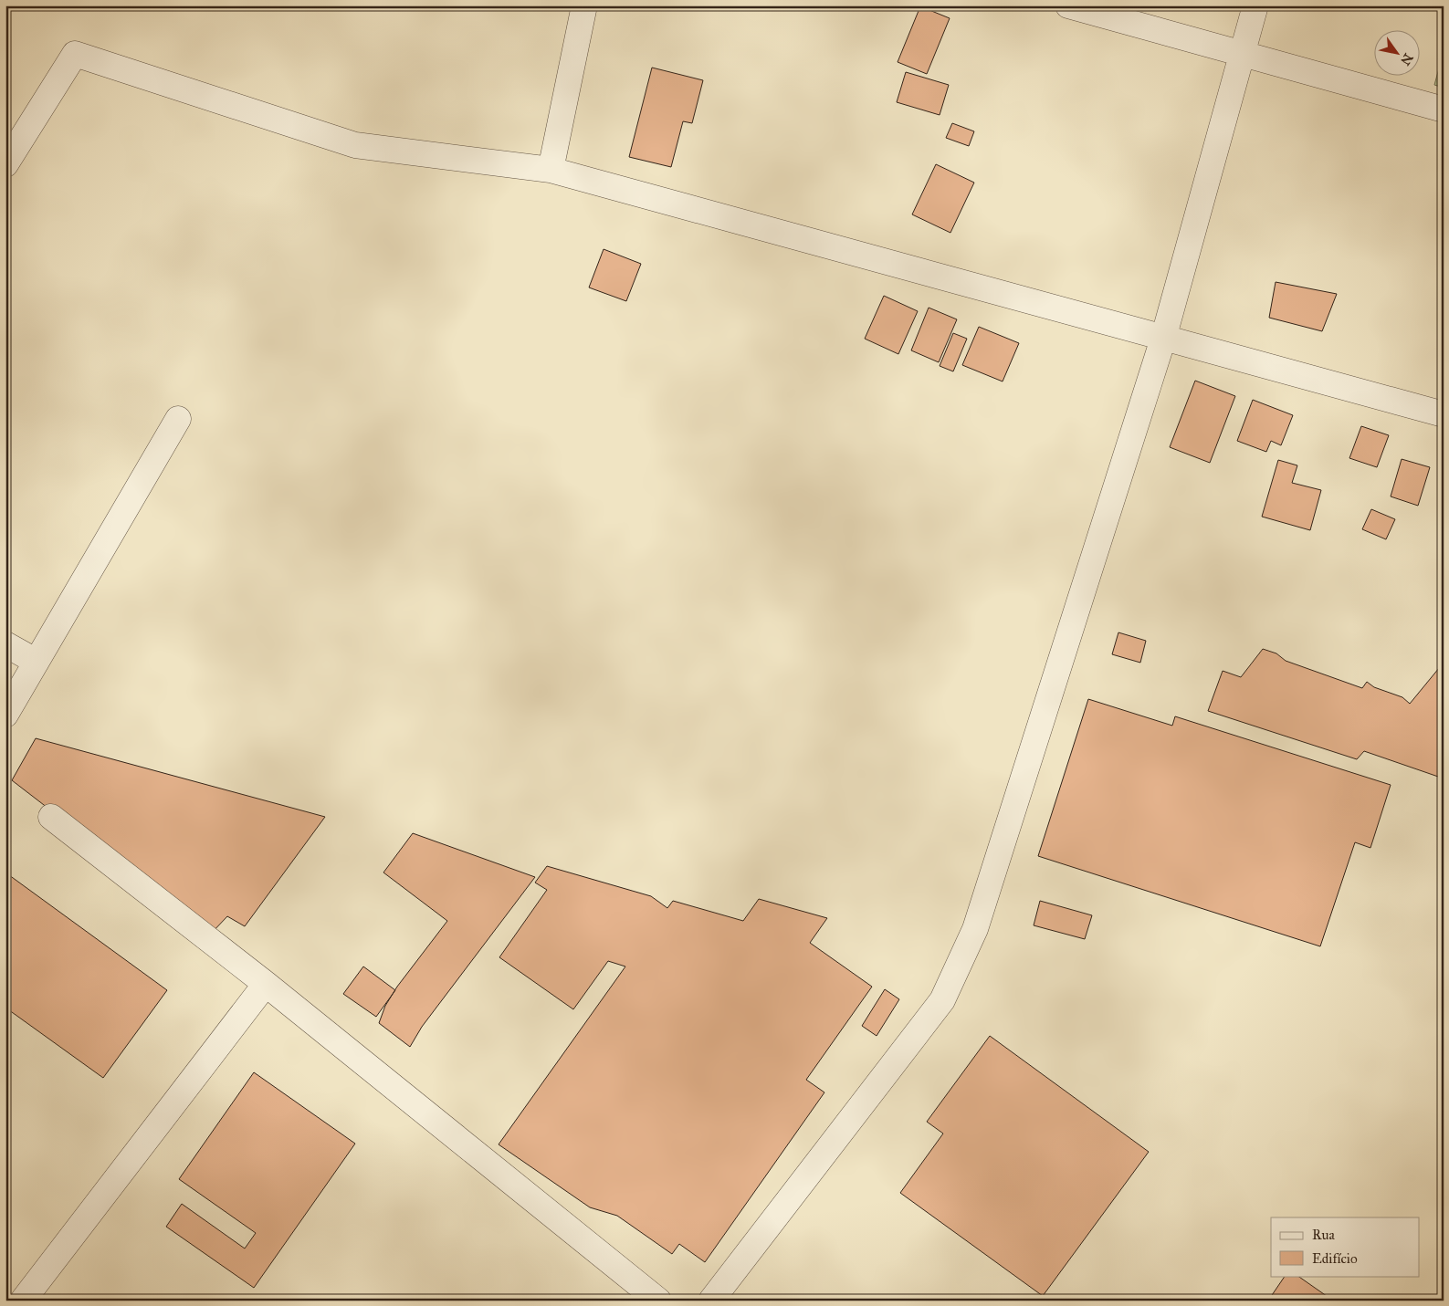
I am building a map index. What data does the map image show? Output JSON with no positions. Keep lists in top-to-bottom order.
{
  "legend": ["Rua", "Edifício"],
  "north": "bottom right"
}
